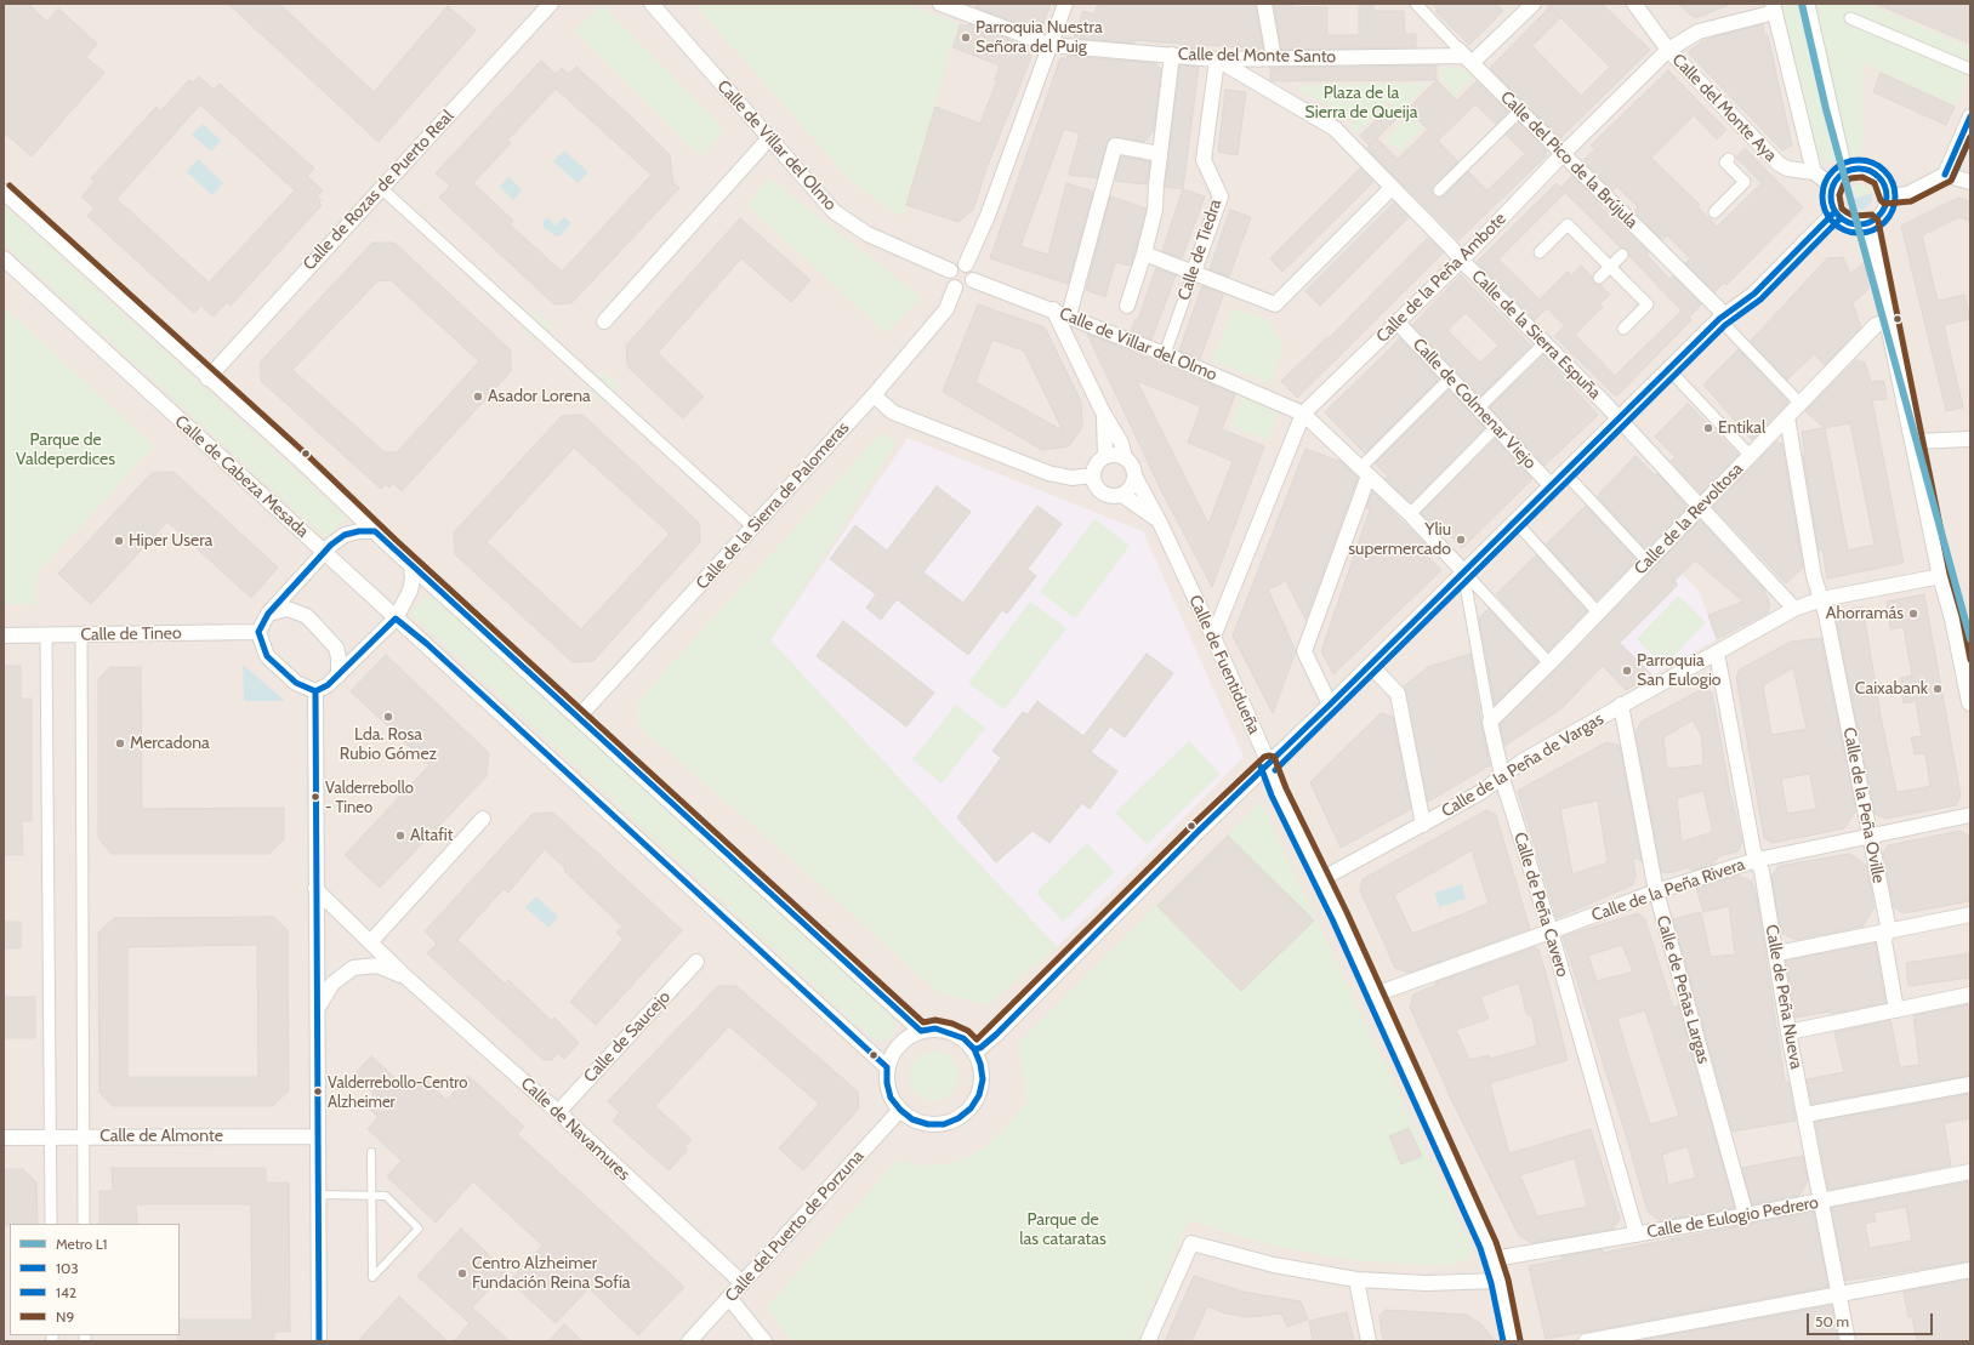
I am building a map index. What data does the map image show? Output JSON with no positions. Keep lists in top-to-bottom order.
{
  "streets": {
    "street": [
      "Calle del Monte Santo",
      "Calle del Monte Aya",
      "Calle de Villar del Olmo",
      "Calle del Pico de la Brújula",
      "Calle de Rozas de Puerto Real",
      "Calle de Tiedra",
      "Calle de la Peña Ambote",
      "Calle de la Sierra Espuña",
      "Calle de Colmenar Viejo",
      "Calle de Cabeza Mesada",
      "Calle de la Sierra de Palomeras",
      "Calle de la Revoltosa",
      "Calle de Tineo",
      "Calle de Fuentidueña",
      "Calle de la Peña de Vargas",
      "Calle de la Peña Oville",
      "Calle de la Peña Rivera",
      "Calle de Peña Cavero",
      "Calle de Peñas Largas",
      "Calle de Peña Nueva",
      "Calle de Saucejo",
      "Calle de Navamures",
      "Calle de Almonte",
      "Calle de Eulogio Pedrero",
      "Calle del Puerto de Porzuna"
    ]
  },
  "crossings": [
    ["Calle del Monte Santo", "Calle del Pico de la Brújula"],
    ["Calle del Monte Santo", "Calle de Tiedra"],
    ["Calle del Monte Santo", "Calle de la Sierra Espuña"],
    ["Calle del Monte Aya", "Calle de la Peña Ambote"],
    ["Calle de Villar del Olmo", "Calle de Tiedra"],
    ["Calle de Villar del Olmo", "Calle de la Peña Ambote"],
    ["Calle de Villar del Olmo", "Calle de la Sierra de Palomeras"],
    ["Calle de Villar del Olmo", "Calle de Peña Cavero"],
    ["Calle del Pico de la Brújula", "Calle de la Peña Ambote"],
    ["Calle de Tiedra", "Calle de la Sierra Espuña"],
    ["Calle de la Peña Ambote", "Calle de la Sierra Espuña"],
    ["Calle de la Peña Ambote", "Calle de Colmenar Viejo"],
    ["Calle de la Peña Ambote", "Calle de Fuentidueña"],
    ["Calle de la Sierra Espuña", "Calle de la Revoltosa"],
    ["Calle de la Sierra Espuña", "Calle de la Peña de Vargas"],
    ["Calle de Cabeza Mesada", "Calle del Puerto de Porzuna"],
    ["Calle de la Revoltosa", "Calle de la Peña Oville"],
    ["Calle de la Revoltosa", "Calle de Peña Cavero"],
    ["Calle de Fuentidueña", "Calle de la Peña de Vargas"],
    ["Calle de Fuentidueña", "Calle de la Peña Rivera"],
    ["Calle de Fuentidueña", "Calle de Eulogio Pedrero"],
    ["Calle de la Peña de Vargas", "Calle de la Peña Oville"],
    ["Calle de la Peña de Vargas", "Calle de Peña Cavero"],
    ["Calle de la Peña de Vargas", "Calle de Peñas Largas"],
    ["Calle de la Peña de Vargas", "Calle de Peña Nueva"],
    ["Calle de la Peña Oville", "Calle de la Peña Rivera"],
    ["Calle de la Peña Rivera", "Calle de Peña Cavero"],
    ["Calle de la Peña Rivera", "Calle de Peñas Largas"],
    ["Calle de la Peña Rivera", "Calle de Peña Nueva"],
    ["Calle de Peña Cavero", "Calle de Eulogio Pedrero"],
    ["Calle de Peñas Largas", "Calle de Eulogio Pedrero"],
    ["Calle de Peña Nueva", "Calle de Eulogio Pedrero"],
    ["Calle de Saucejo", "Calle de Navamures"],
    ["Calle de Navamures", "Calle del Puerto de Porzuna"]
  ],
  "parks": ["Plaza de la Sierra de Queija", "Parque de Valdeperdices", "Parque de las cataratas"],
  "places": [
    "Parroquia Nuestra Señora del Puig",
    "Asador Lorena",
    "Entikal",
    "Yliu supermercado",
    "Hiper Usera",
    "Ahorramás",
    "Parroquia San Eulogio",
    "Caixabank",
    "Lda. Rosa Rubio Gómez",
    "Mercadona",
    "Valderrebollo - Tineo",
    "Altafit",
    "Valderrebollo-Centro Alzheimer",
    "Centro Alzheimer Fundación Reina Sofía"
  ],
  "lines": [
    "metro line L1",
    "transit line 103",
    "transit line 142",
    "transit line N9"
  ],
  "legend": [
    "Metro L1",
    "103",
    "142",
    "N9"
  ],
  "scale_bar": "50 m"
}
